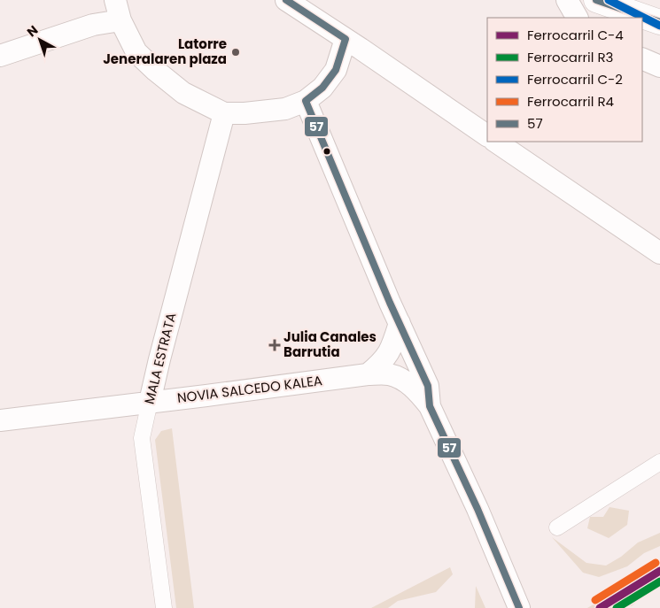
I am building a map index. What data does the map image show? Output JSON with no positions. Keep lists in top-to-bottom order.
{
  "streets": {
    "street": ["MALA ESTRATA", "NOVIA SALCEDO KALEA"]
  },
  "crossings": [
    ["MALA ESTRATA", "NOVIA SALCEDO KALEA"]
  ],
  "places": {
    "other": ["Latorre Jeneralaren plaza"],
    "health": ["Julia Canales Barrutia"]
  },
  "lines": [
    "rail line C-2",
    "transit line 57",
    "rail line R4",
    "rail line C-4",
    "rail line R3"
  ],
  "legend": [
    "Ferrocarril C-4",
    "Ferrocarril R3",
    "Ferrocarril C-2",
    "Ferrocarril R4",
    "57"
  ],
  "north": "top left"
}
